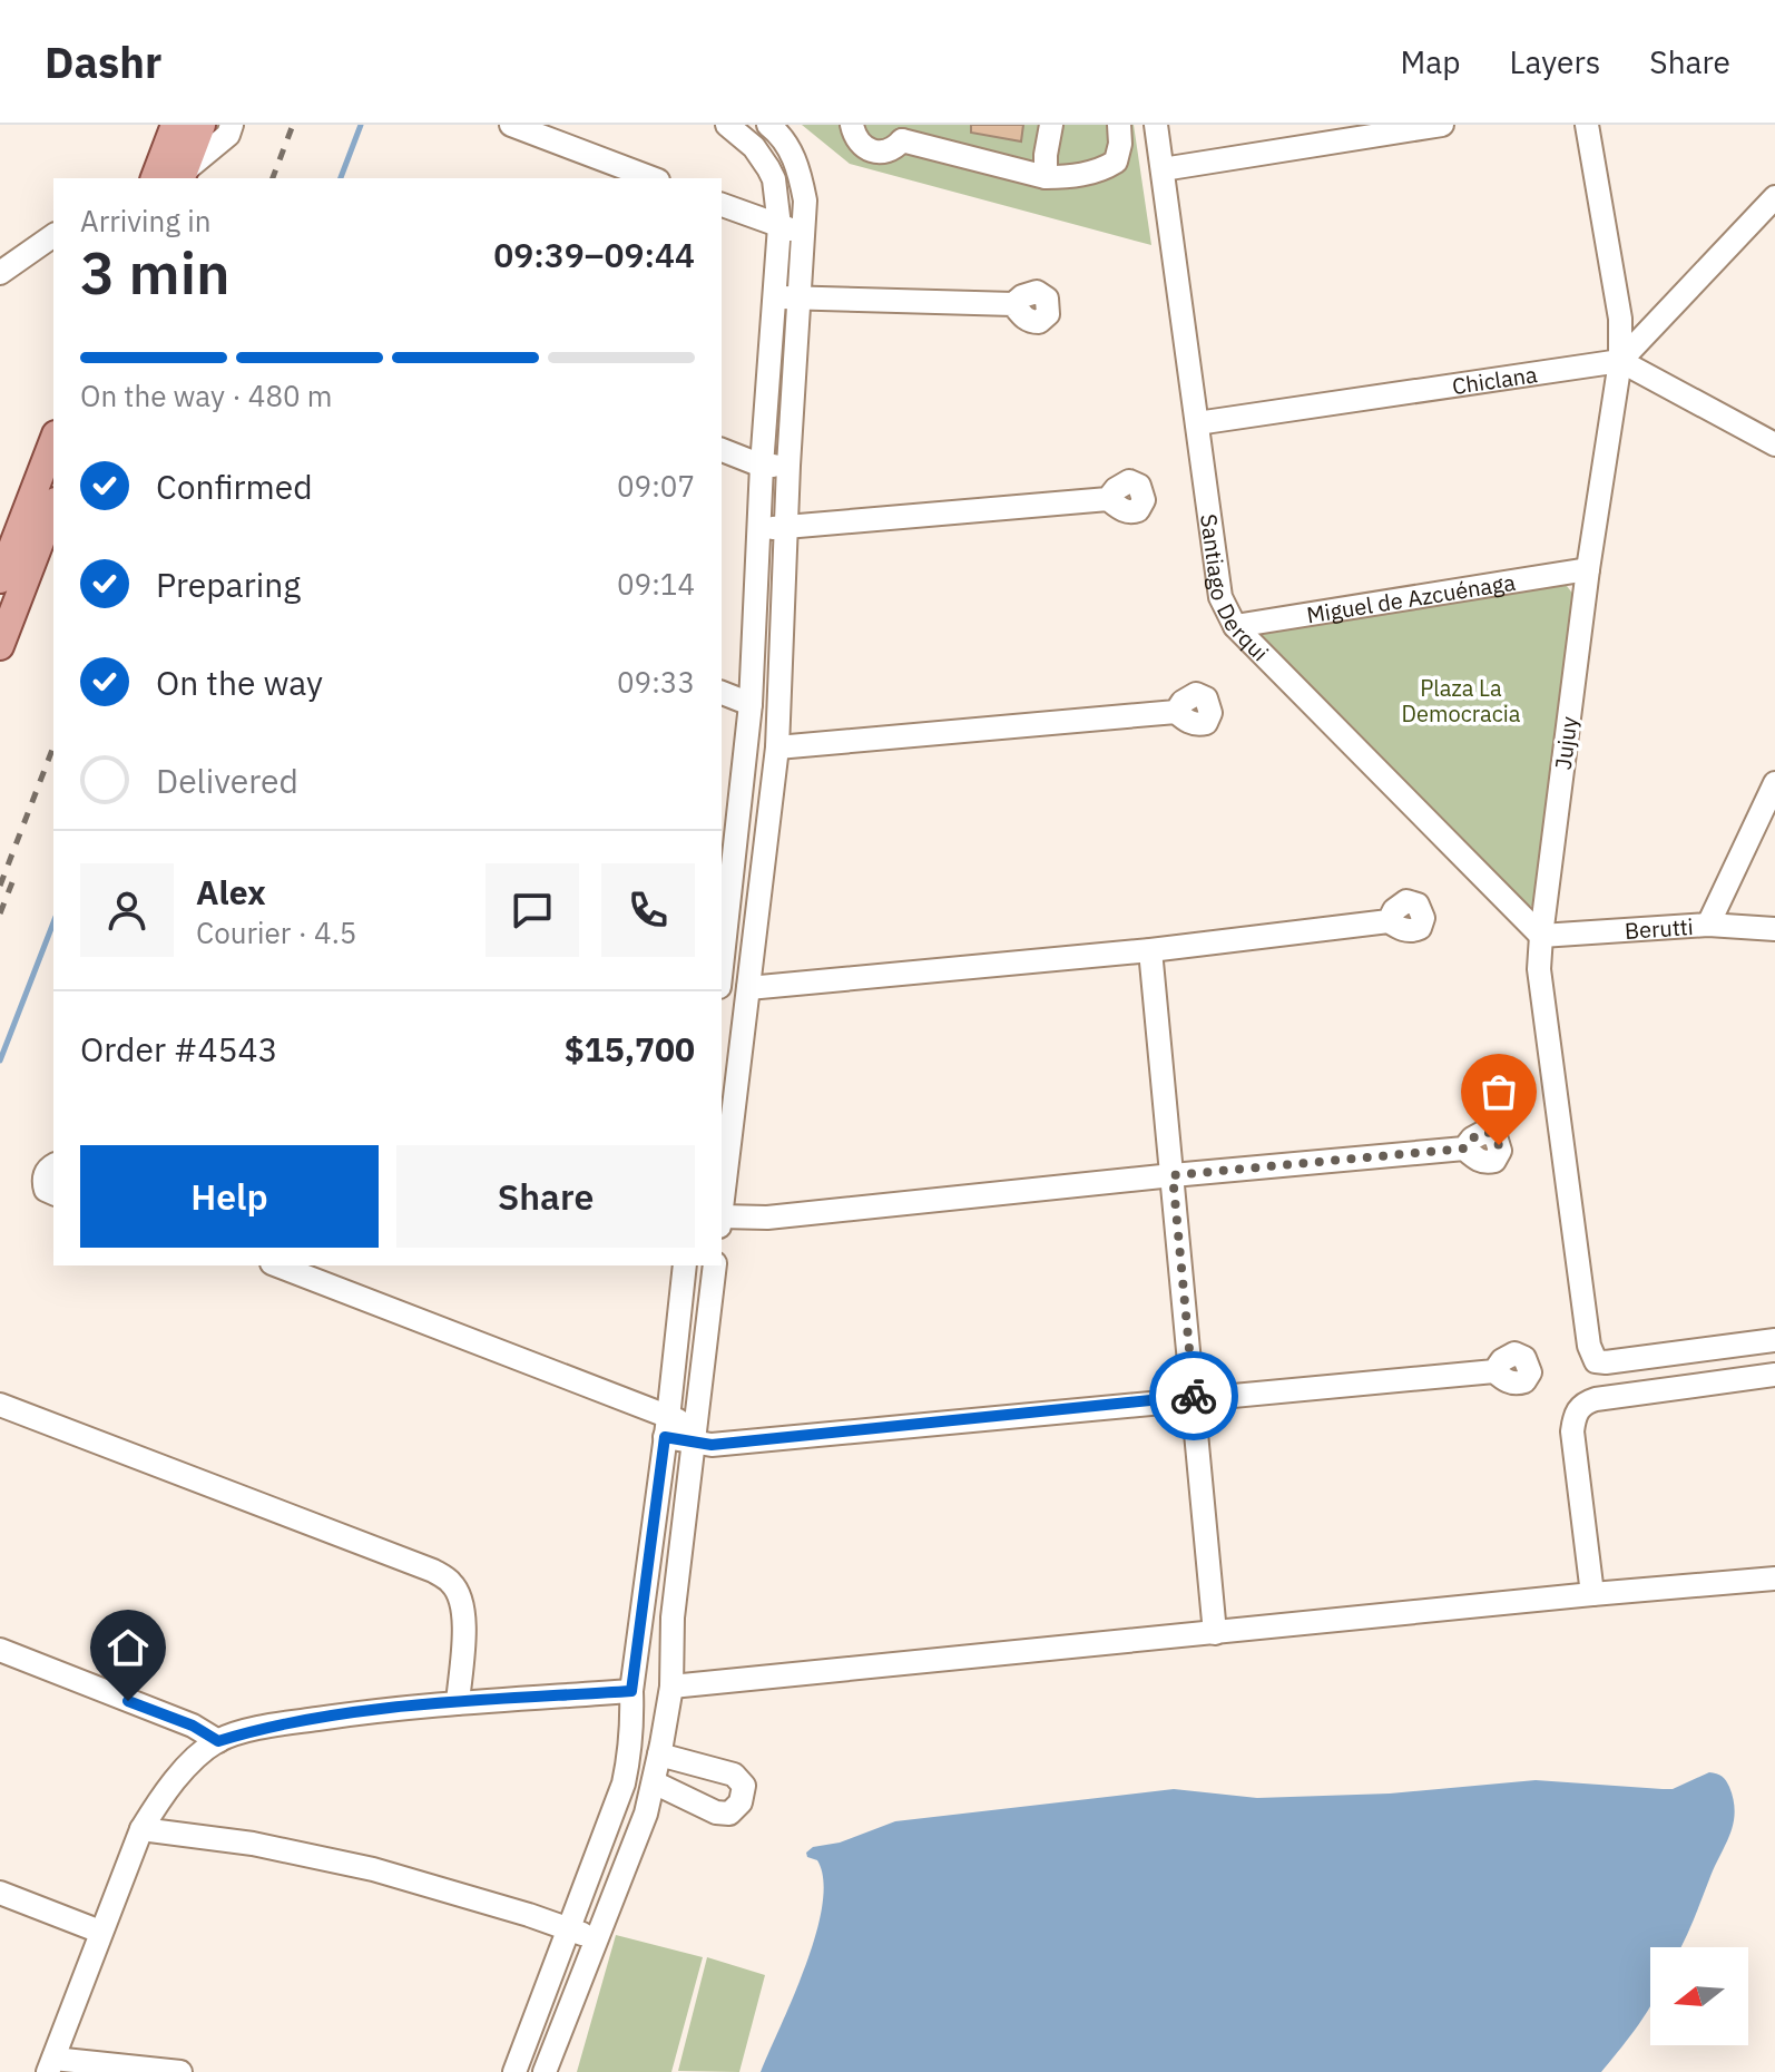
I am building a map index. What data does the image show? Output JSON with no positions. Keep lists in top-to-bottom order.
{
  "streets": {
    "street": [
      "Chiclana",
      "Santiago Derqui",
      "Miguel de Azcuénaga",
      "Jujuy",
      "Berutti"
    ]
  },
  "crossings": [
    ["Chiclana", "Santiago Derqui"],
    ["Chiclana", "Jujuy"],
    ["Santiago Derqui", "Miguel de Azcuénaga"],
    ["Santiago Derqui", "Jujuy"],
    ["Santiago Derqui", "Berutti"],
    ["Miguel de Azcuénaga", "Jujuy"],
    ["Jujuy", "Berutti"]
  ],
  "parks": ["Plaza La Democracia"],
  "north": "left",
  "page": {
    "header": "Dashr",
    "nav": ["Map", "Layers", "Share"],
    "heading": ["3 min", "Arriving in", "09:39–09:44"],
    "panel": [
      "Alex",
      "Courier · 4.5",
      "Order #4543",
      "$15,700"
    ],
    "bar": "On the way · 480 m",
    "list": [
      ["Confirmed", "09:07"],
      ["Preparing", "09:14"],
      ["On the way", "09:33"],
      "Delivered"
    ],
    "buttons": ["Help", "Share"]
  }
}
